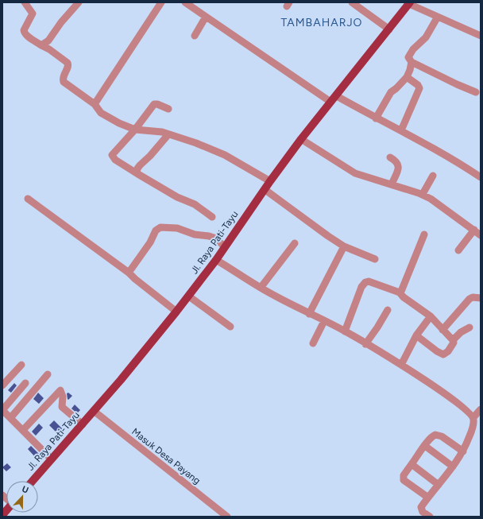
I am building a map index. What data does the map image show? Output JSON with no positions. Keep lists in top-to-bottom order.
{
  "streets": {
    "main road": ["Jl. Raya Pati-Tayu"],
    "street": ["Masuk Desa Payang"]
  },
  "crossings": [
    ["Jl. Raya Pati-Tayu", "Masuk Desa Payang"]
  ],
  "districts": ["TAMBAHARJO"],
  "north": "top"
}
